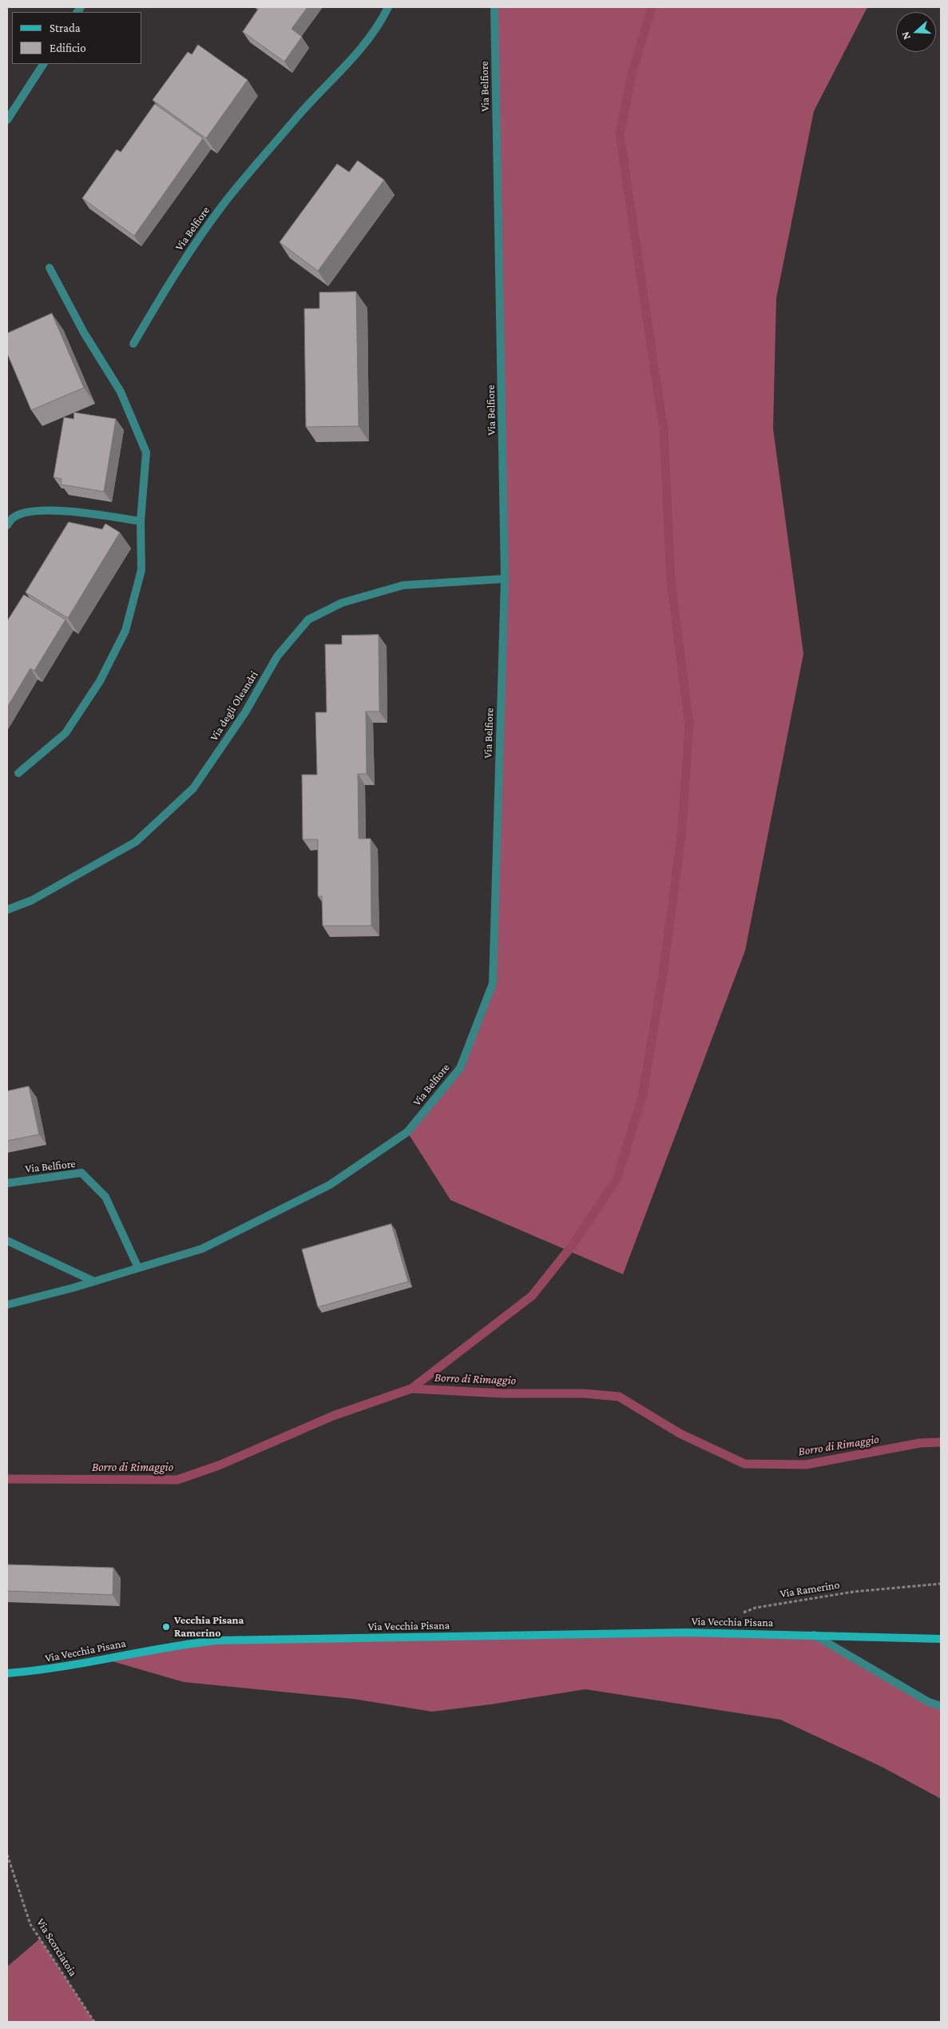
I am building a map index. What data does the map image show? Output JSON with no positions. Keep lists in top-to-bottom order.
{
  "streets": {
    "main road": ["Via Vecchia Pisana"],
    "street": ["Via Belfiore", "Via degli Oleandri"],
    "path": ["Via Ramerino", "Via Scorciatoia"]
  },
  "crossings": [
    ["Via Belfiore", "Via degli Oleandri"]
  ],
  "water": ["Borro di Rimaggio"],
  "places": ["Vecchia Pisana Ramerino"],
  "legend": ["Strada", "Edificio"],
  "north": "left"
}
